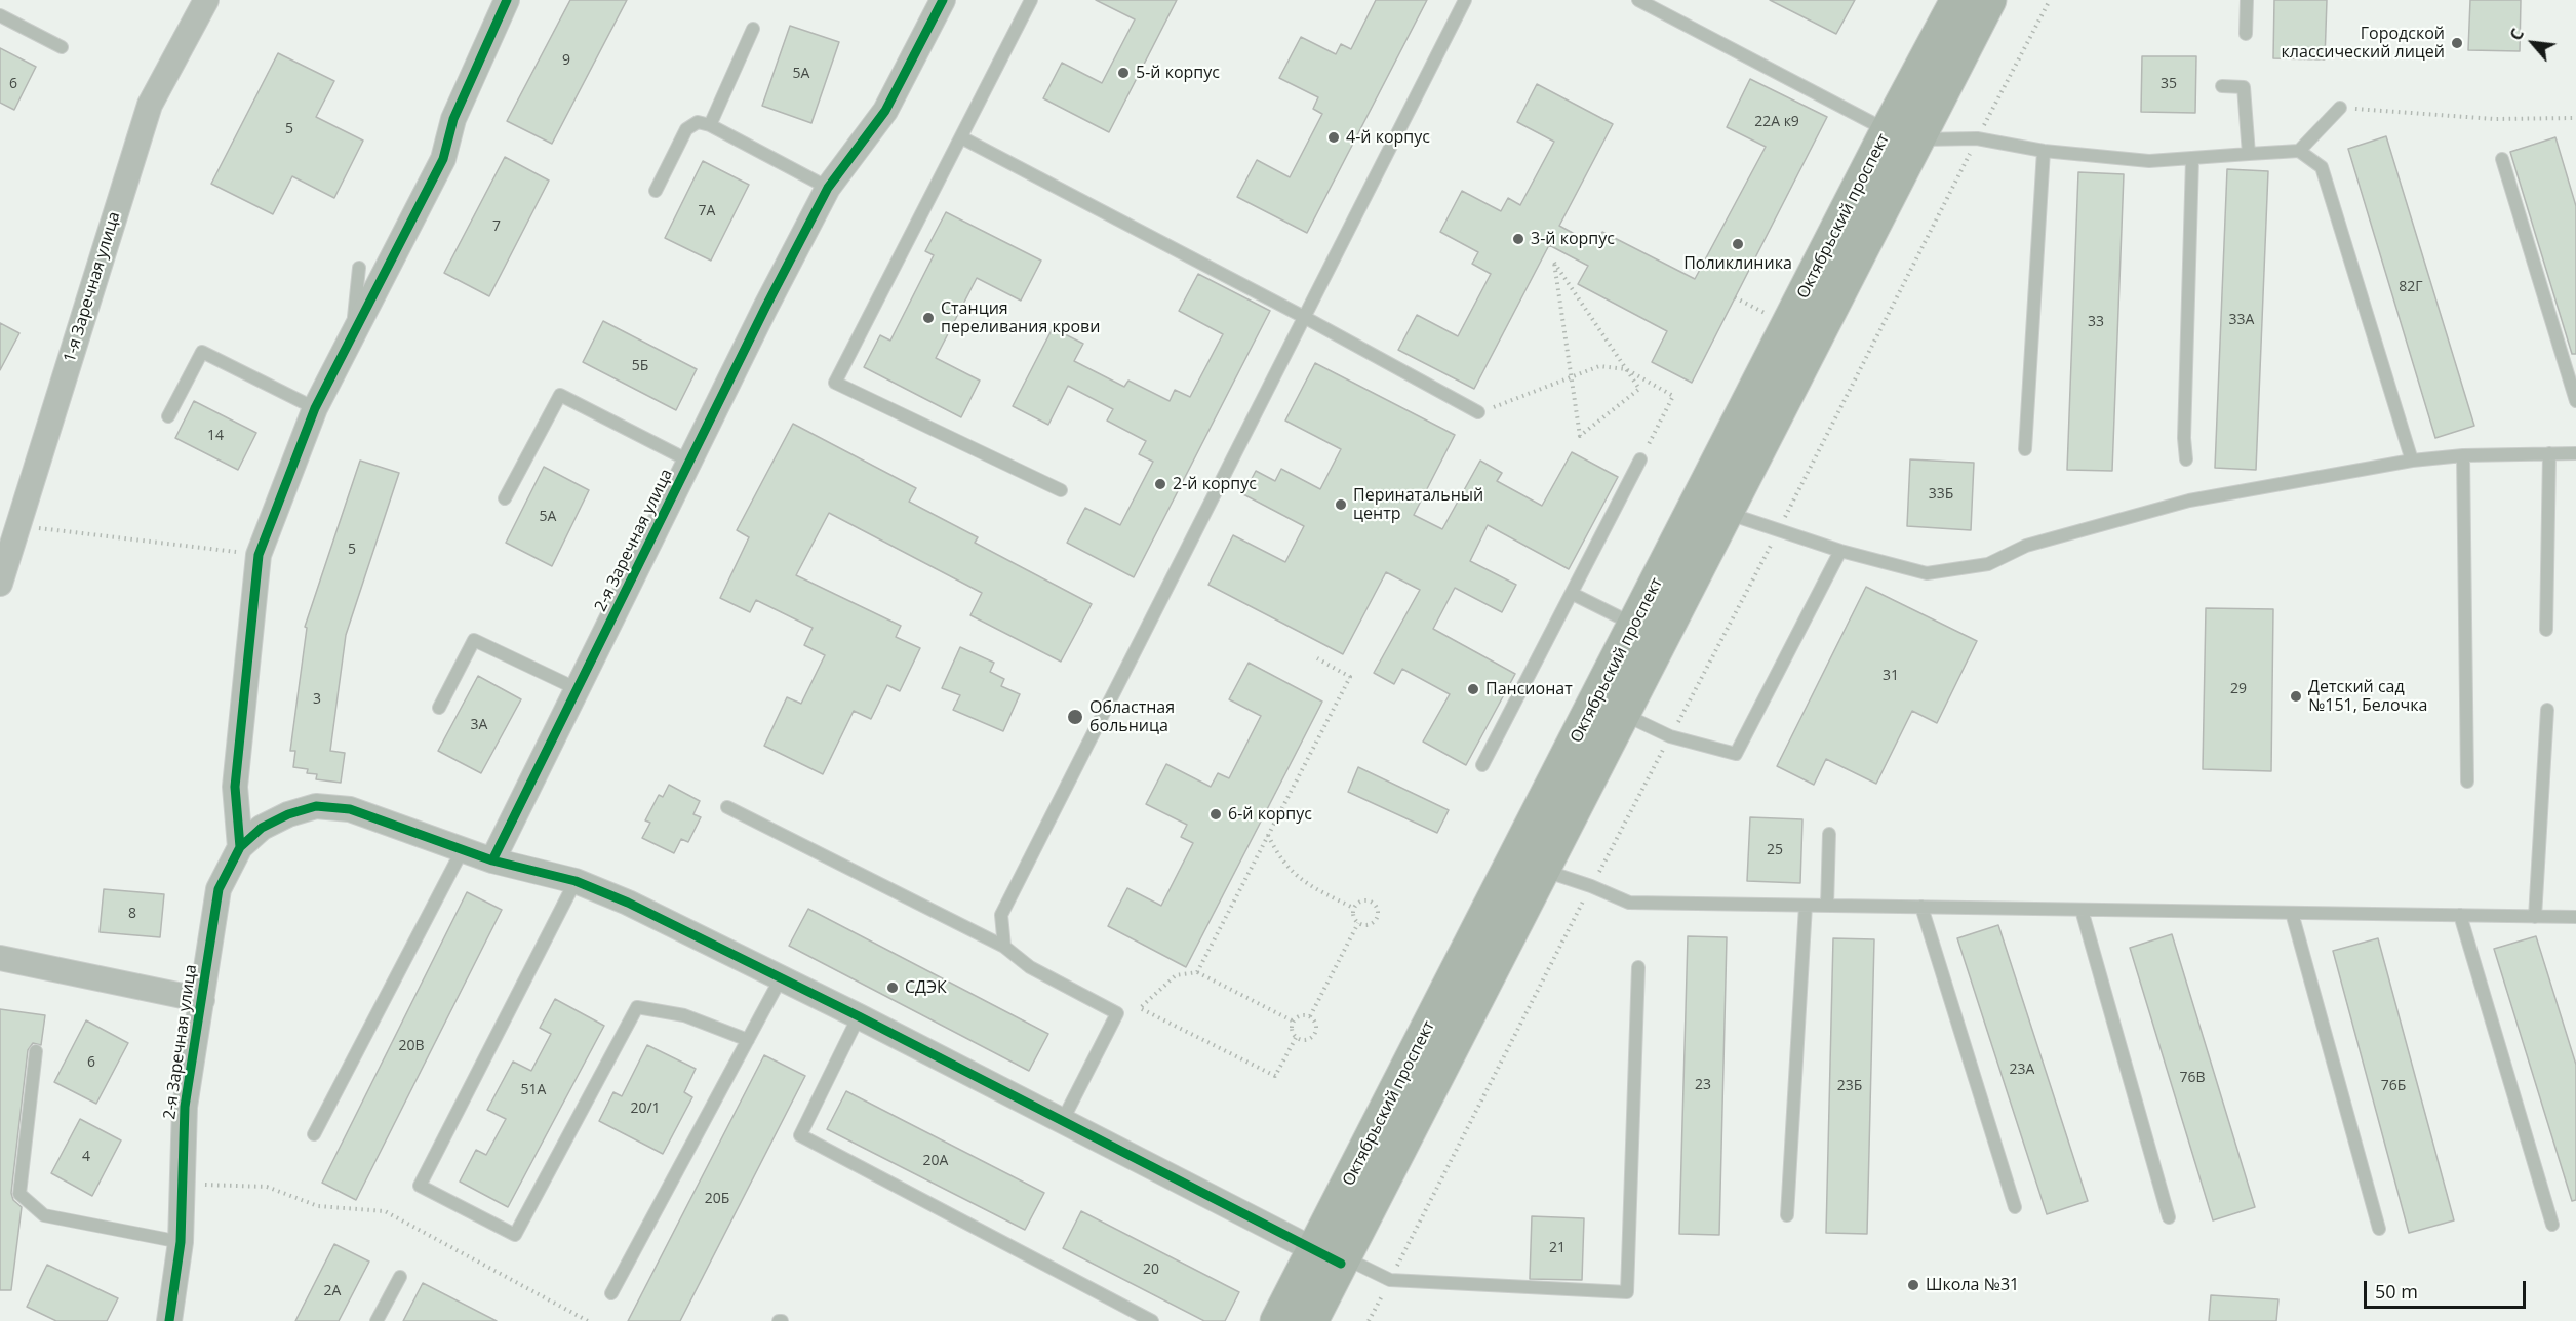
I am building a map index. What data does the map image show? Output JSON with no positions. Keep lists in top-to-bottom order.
{
  "streets": {
    "main road": ["Октябрьский проспект"],
    "street": ["1-я Заречная улица", "2-я Заречная улица"]
  },
  "places": [
    "Городской классический лицей",
    "5-й корпус",
    "4-й корпус",
    "3-й корпус",
    "Поликлиника",
    "Станция переливания крови",
    "2-й корпус",
    "Перинатальный центр",
    "Пансионат",
    "Детский сад №151, Белочка",
    "Областная больница",
    "6-й корпус",
    "СДЭК",
    "Школа №31"
  ],
  "house_numbers": [
    "9",
    "5А",
    "6",
    "35",
    "22А к9",
    "5",
    "7А",
    "7",
    "82Г",
    "33А",
    "33",
    "5Б",
    "14",
    "33Б",
    "5А",
    "5",
    "31",
    "29",
    "3",
    "3А",
    "25",
    "8",
    "20В",
    "6",
    "23А",
    "76В",
    "23",
    "23Б",
    "76Б",
    "51А",
    "20/1",
    "4",
    "20А",
    "20Б",
    "21",
    "20",
    "2А"
  ],
  "scale_bar": "50 m",
  "north": "top left"
}
